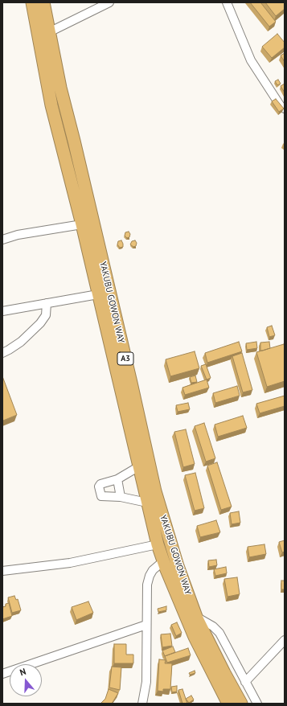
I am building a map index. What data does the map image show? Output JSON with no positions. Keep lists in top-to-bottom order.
{
  "streets": {
    "highway": ["YAKUBU GOWON WAY", "A3"]
  },
  "north": "top"
}
